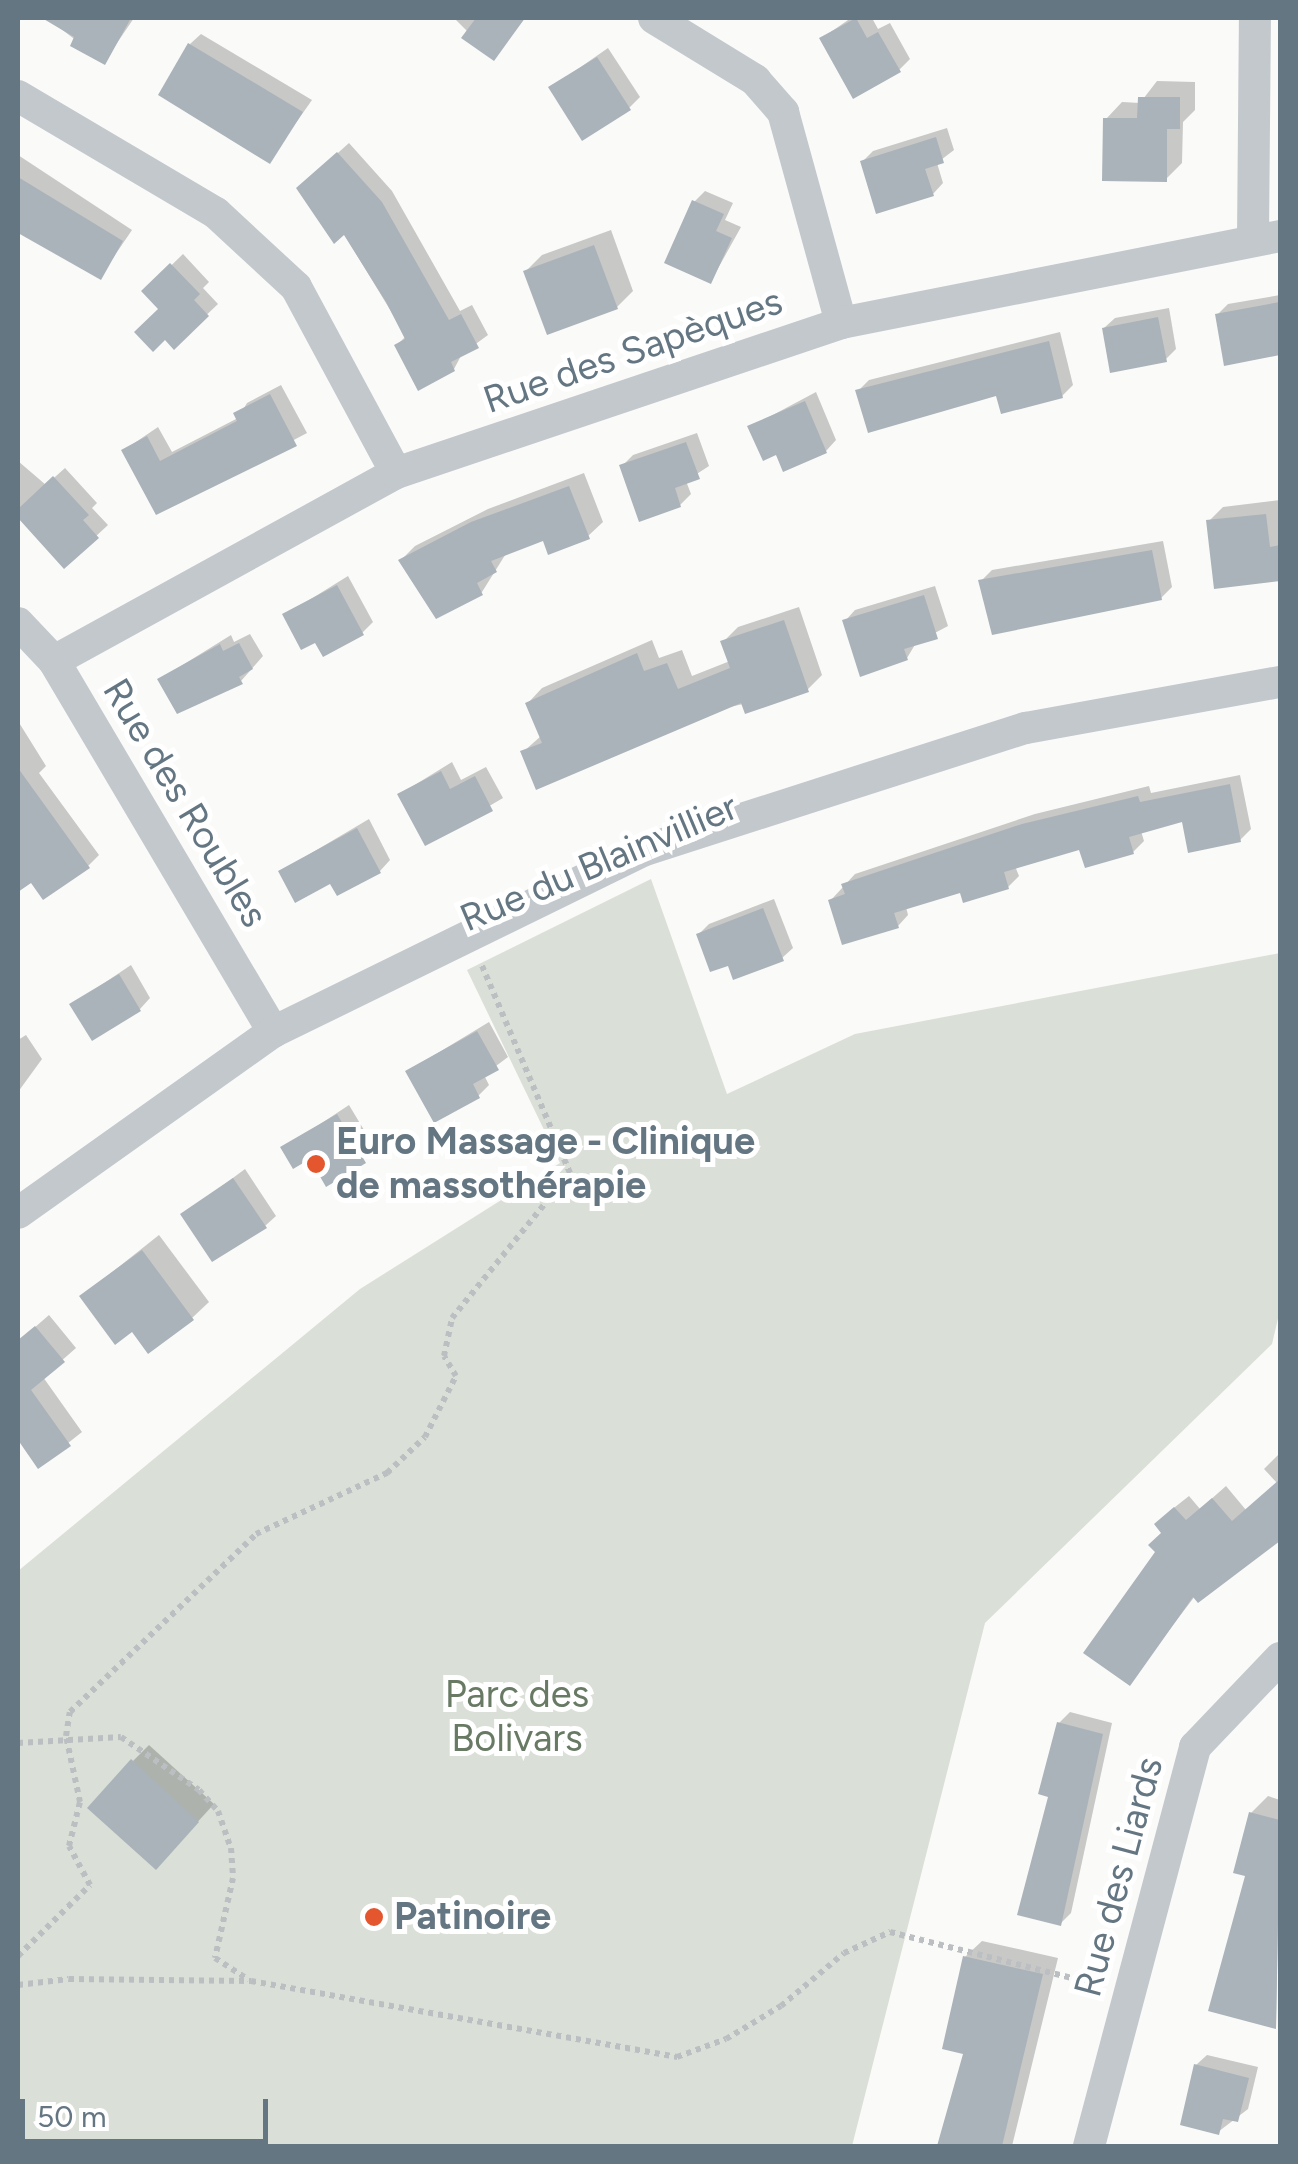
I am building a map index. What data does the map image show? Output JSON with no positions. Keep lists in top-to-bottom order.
{
  "streets": {
    "street": [
      "Rue des Sapèques",
      "Rue des Roubles",
      "Rue du Blainvillier",
      "Rue des Liards"
    ]
  },
  "crossings": [
    ["Rue des Sapèques", "Rue des Roubles"],
    ["Rue des Roubles", "Rue du Blainvillier"]
  ],
  "parks": ["Parc des Bolivars"],
  "places": ["Euro Massage - Clinique de massothérapie", "Patinoire"],
  "scale_bar": "50 m"
}
